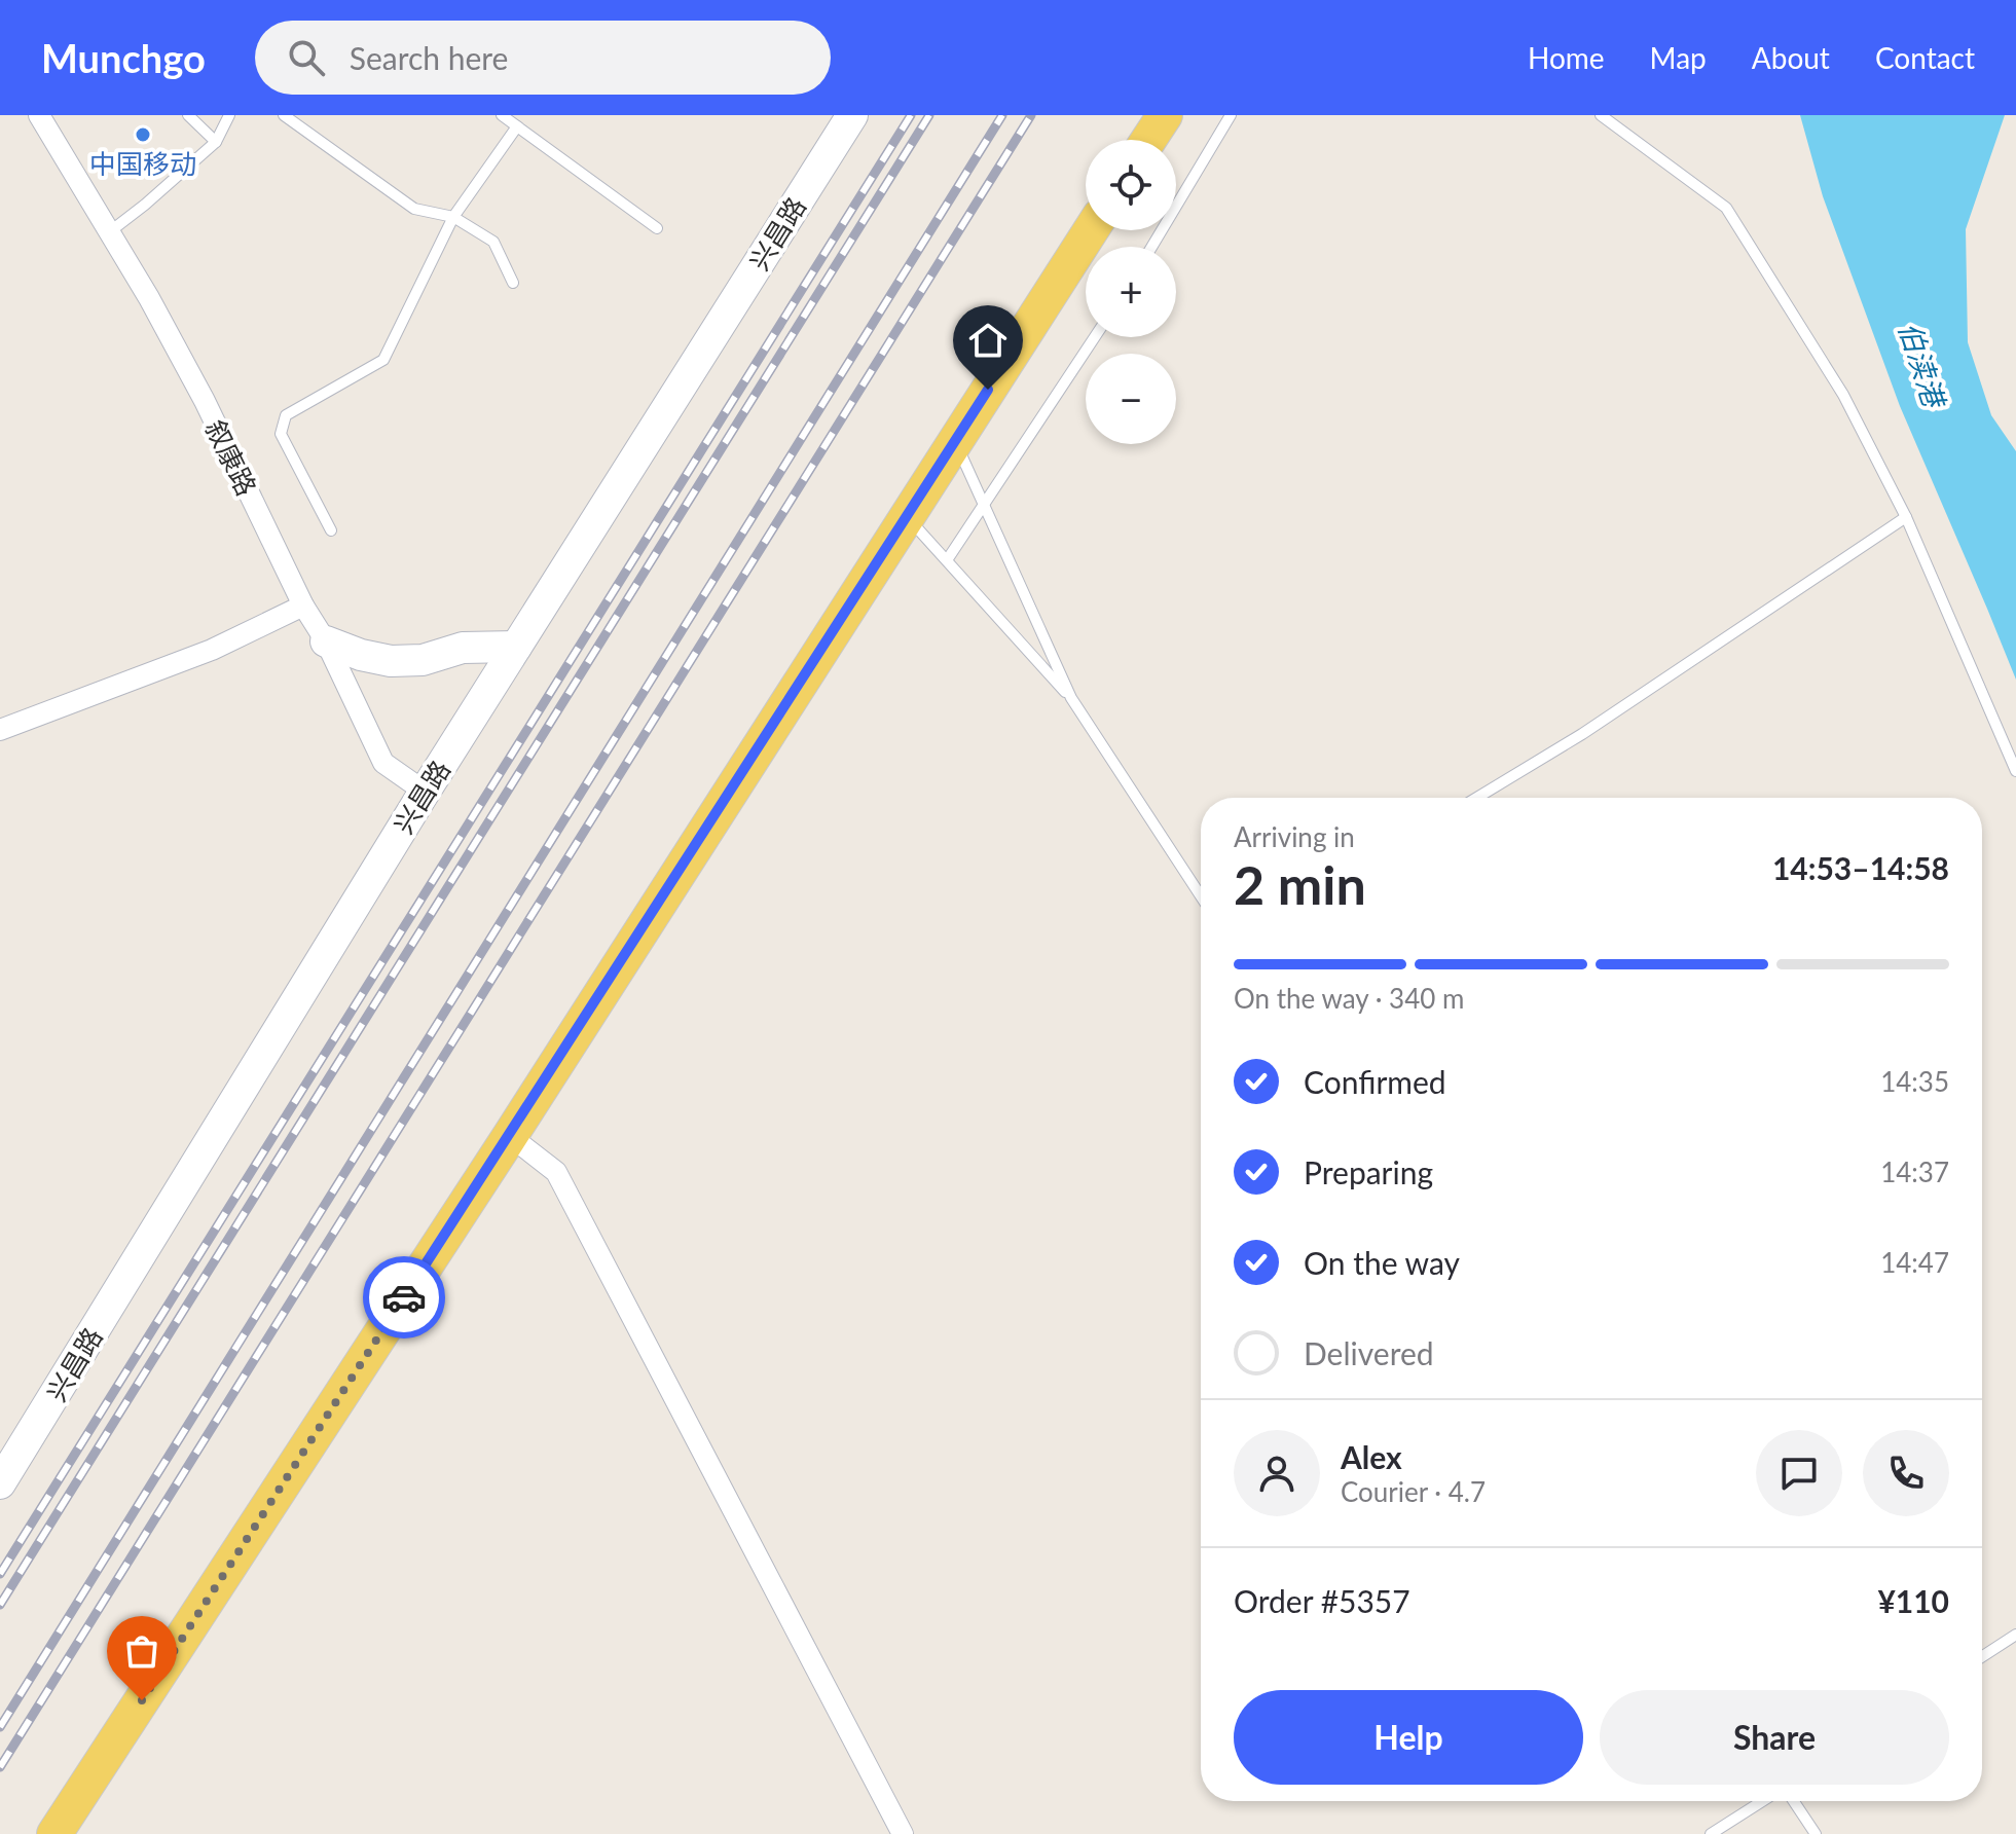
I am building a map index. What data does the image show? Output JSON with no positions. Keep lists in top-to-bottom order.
{
  "streets": {
    "main road": ["兴昌路"],
    "street": ["叙康路"]
  },
  "crossings": [
    ["兴昌路", "叙康路"]
  ],
  "water": ["伯渎港"],
  "places": ["中国移动"],
  "page": {
    "header": "Munchgo",
    "search": "Search here",
    "nav": [
      "Home",
      "Map",
      "About",
      "Contact"
    ],
    "map_buttons": ["+", "−"],
    "heading": ["2 min", "Arriving in", "14:53–14:58"],
    "panel": [
      "Alex",
      "Courier · 4.7",
      "Order #5357",
      "¥110"
    ],
    "bar": "On the way · 340 m",
    "list": [
      ["Confirmed", "14:35"],
      ["Preparing", "14:37"],
      ["On the way", "14:47"],
      "Delivered"
    ],
    "buttons": ["Help", "Share"]
  }
}
